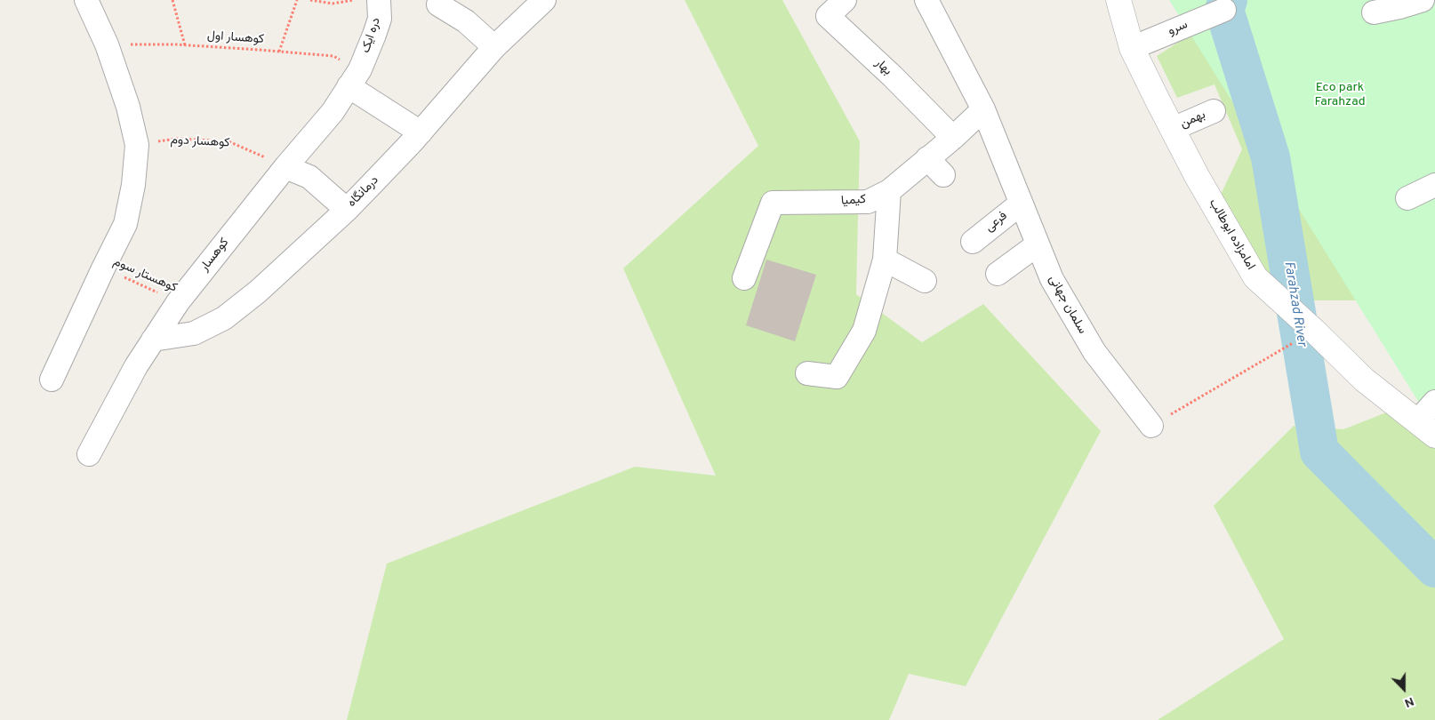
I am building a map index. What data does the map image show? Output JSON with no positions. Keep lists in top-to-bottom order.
{
  "streets": {
    "street": [
      "سرو",
      "دره ایک",
      "بهار",
      "بهمن",
      "درمانگاه",
      "کیمیا",
      "فرعی",
      "امامزاده ابوطالب",
      "کوهسار",
      "سلمان جهانی"
    ],
    "path": ["کوهسار اول", "کوهسار دوم", "کوهستار سوم"]
  },
  "crossings": [
    ["سرو", "امامزاده ابوطالب"],
    ["دره ایک", "کوهسار اول"],
    ["دره ایک", "کوهسار"],
    ["کوهسار اول", "کوهسار"],
    ["بهار", "کیمیا"],
    ["بهمن", "امامزاده ابوطالب"],
    ["کوهسار دوم", "کوهسار"],
    ["درمانگاه", "کوهسار"],
    ["کیمیا", "سلمان جهانی"],
    ["فرعی", "سلمان جهانی"],
    ["کوهسار", "کوهستار سوم"]
  ],
  "water": ["Farahzad River"],
  "parks": ["Eco park Farahzad"],
  "north": "bottom"
}
